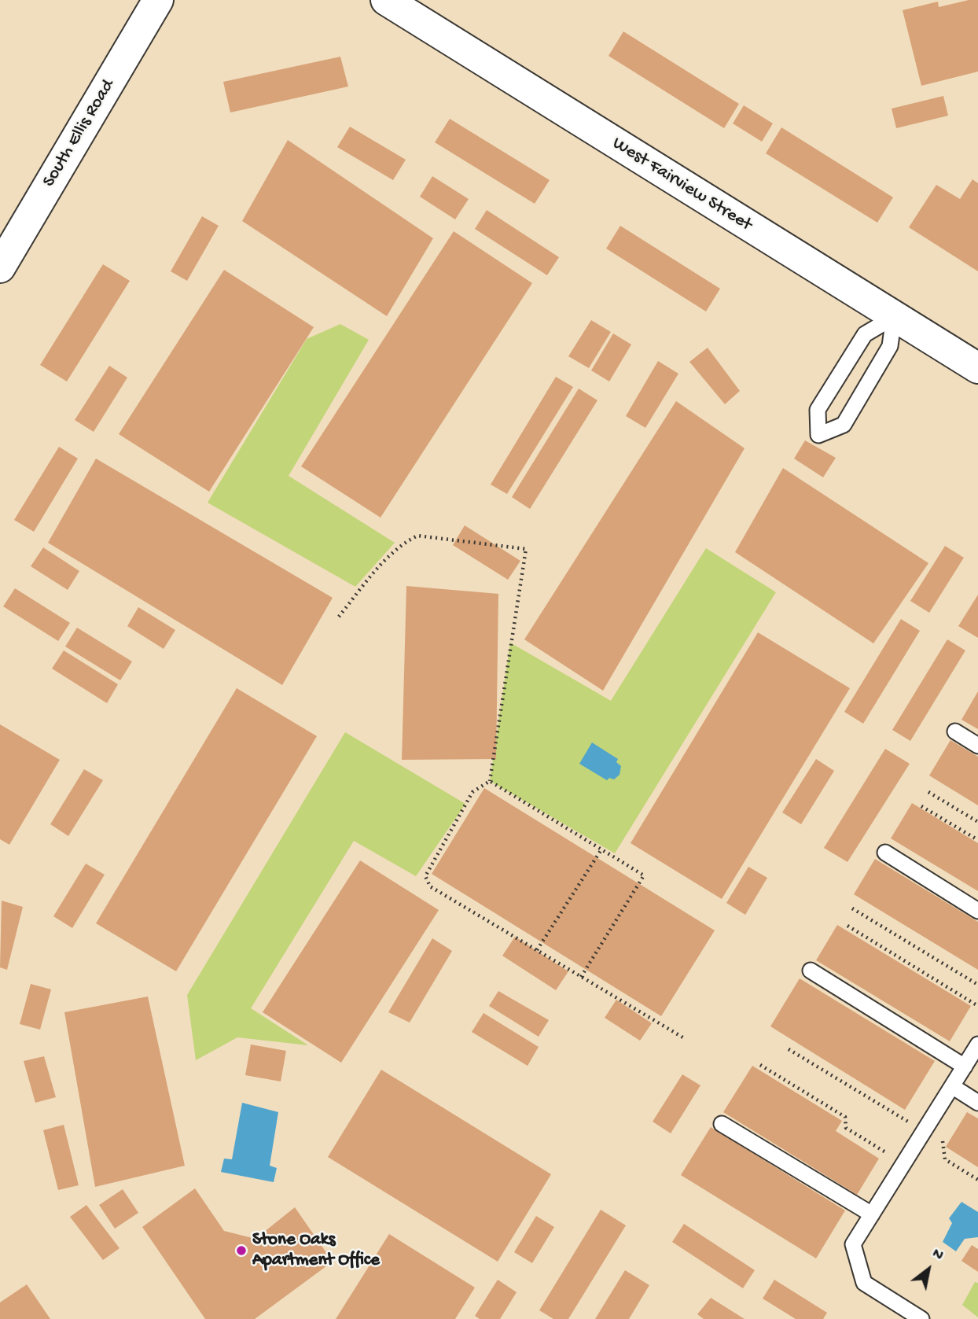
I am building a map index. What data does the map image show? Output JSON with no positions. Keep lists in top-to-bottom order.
{
  "streets": {
    "street": ["South Ellis Road", "West Fairview Street"]
  },
  "places": ["Stone Oaks Apartment Office"],
  "north": "top right"
}
